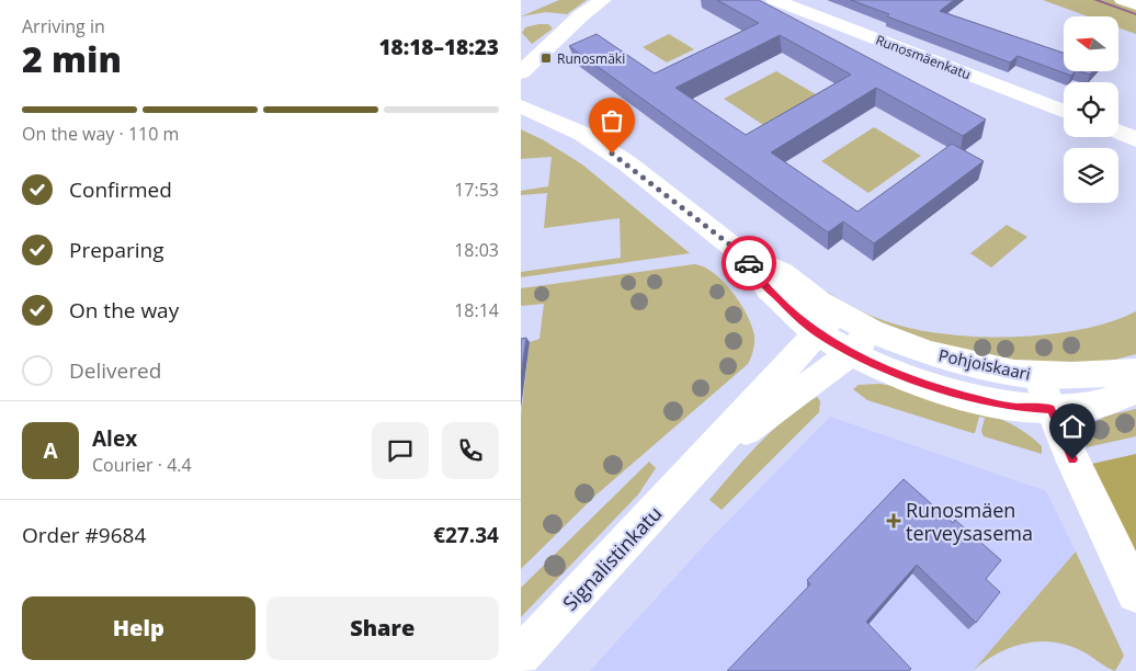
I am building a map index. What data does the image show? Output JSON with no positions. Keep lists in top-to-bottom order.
{
  "streets": {
    "street": ["Runosmäenkatu", "Pohjoiskaari", "Signalistinkatu"]
  },
  "crossings": [
    ["Pohjoiskaari", "Signalistinkatu"]
  ],
  "places": {
    "transit": ["Runosmäki"],
    "health": ["Runosmäen terveysasema"]
  },
  "north": "left",
  "page": {
    "heading": ["2 min", "Arriving in", "18:18–18:23"],
    "panel": [
      "Alex",
      "Courier · 4.4",
      "Order #9684",
      "€27.34"
    ],
    "bar": "On the way · 110 m",
    "list": [
      ["Confirmed", "17:53"],
      ["Preparing", "18:03"],
      ["On the way", "18:14"],
      "Delivered"
    ],
    "round": "A",
    "buttons": ["Help", "Share"]
  }
}
